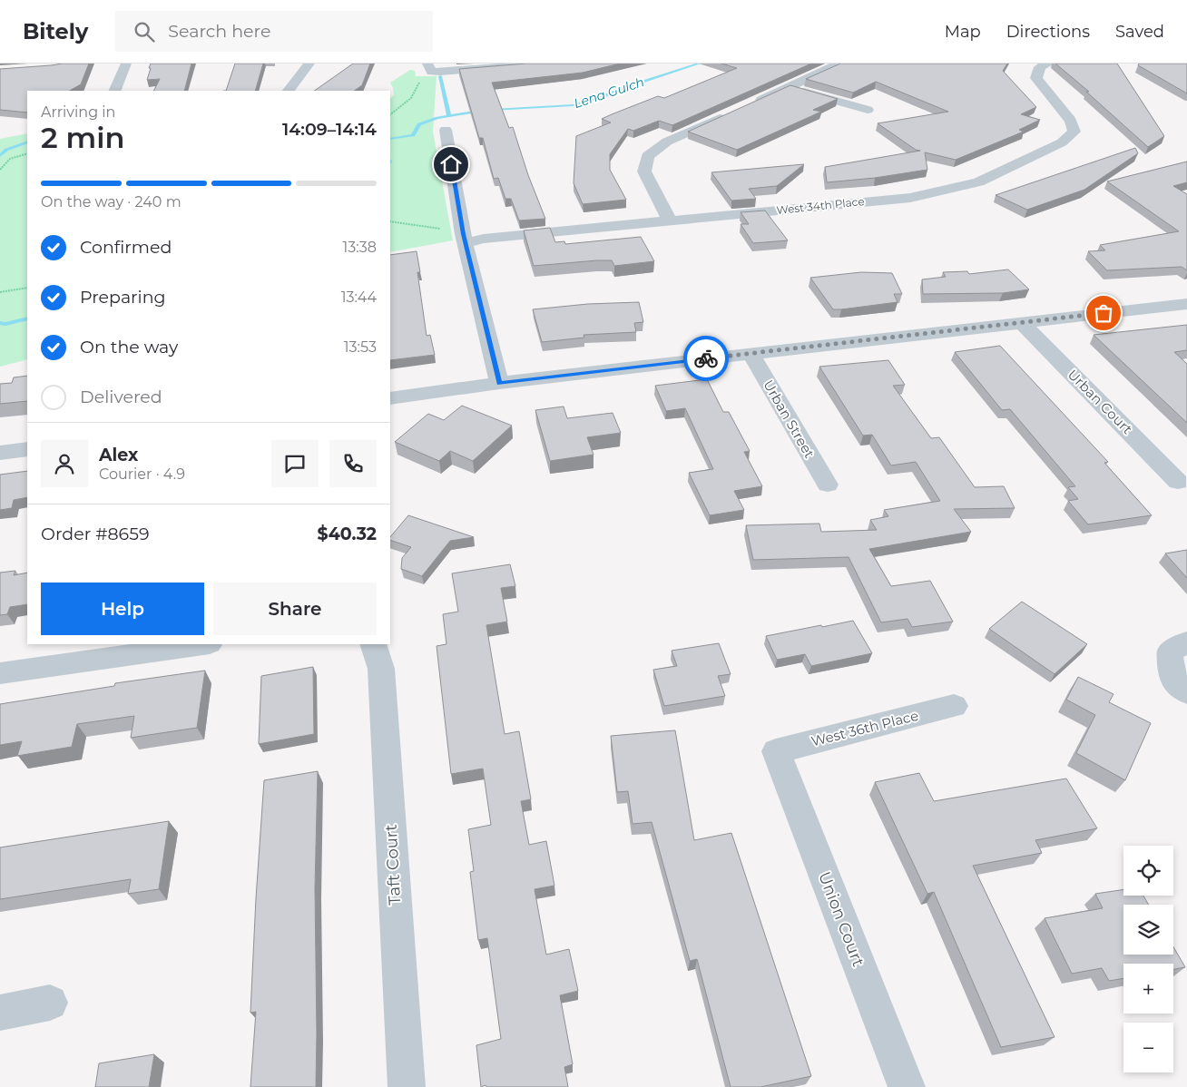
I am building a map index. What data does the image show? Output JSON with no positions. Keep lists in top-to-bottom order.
{
  "streets": {
    "street": [
      "West 34th Place",
      "Urban Court",
      "Urban Street",
      "West 36th Place",
      "Taft Court",
      "Union Court"
    ]
  },
  "crossings": [
    ["West 36th Place", "Union Court"]
  ],
  "water": ["Lena Gulch"],
  "page": {
    "header": "Bitely",
    "search": "Search here",
    "nav": ["Map", "Directions", "Saved"],
    "heading": ["2 min", "Arriving in", "14:09–14:14"],
    "panel": [
      "Alex",
      "Courier · 4.9",
      "Order #8659",
      "$40.32"
    ],
    "bar": "On the way · 240 m",
    "list": [
      ["Confirmed", "13:38"],
      ["Preparing", "13:44"],
      ["On the way", "13:53"],
      "Delivered"
    ],
    "buttons": ["Help", "Share"],
    "map_buttons": ["+", "−"]
  }
}
